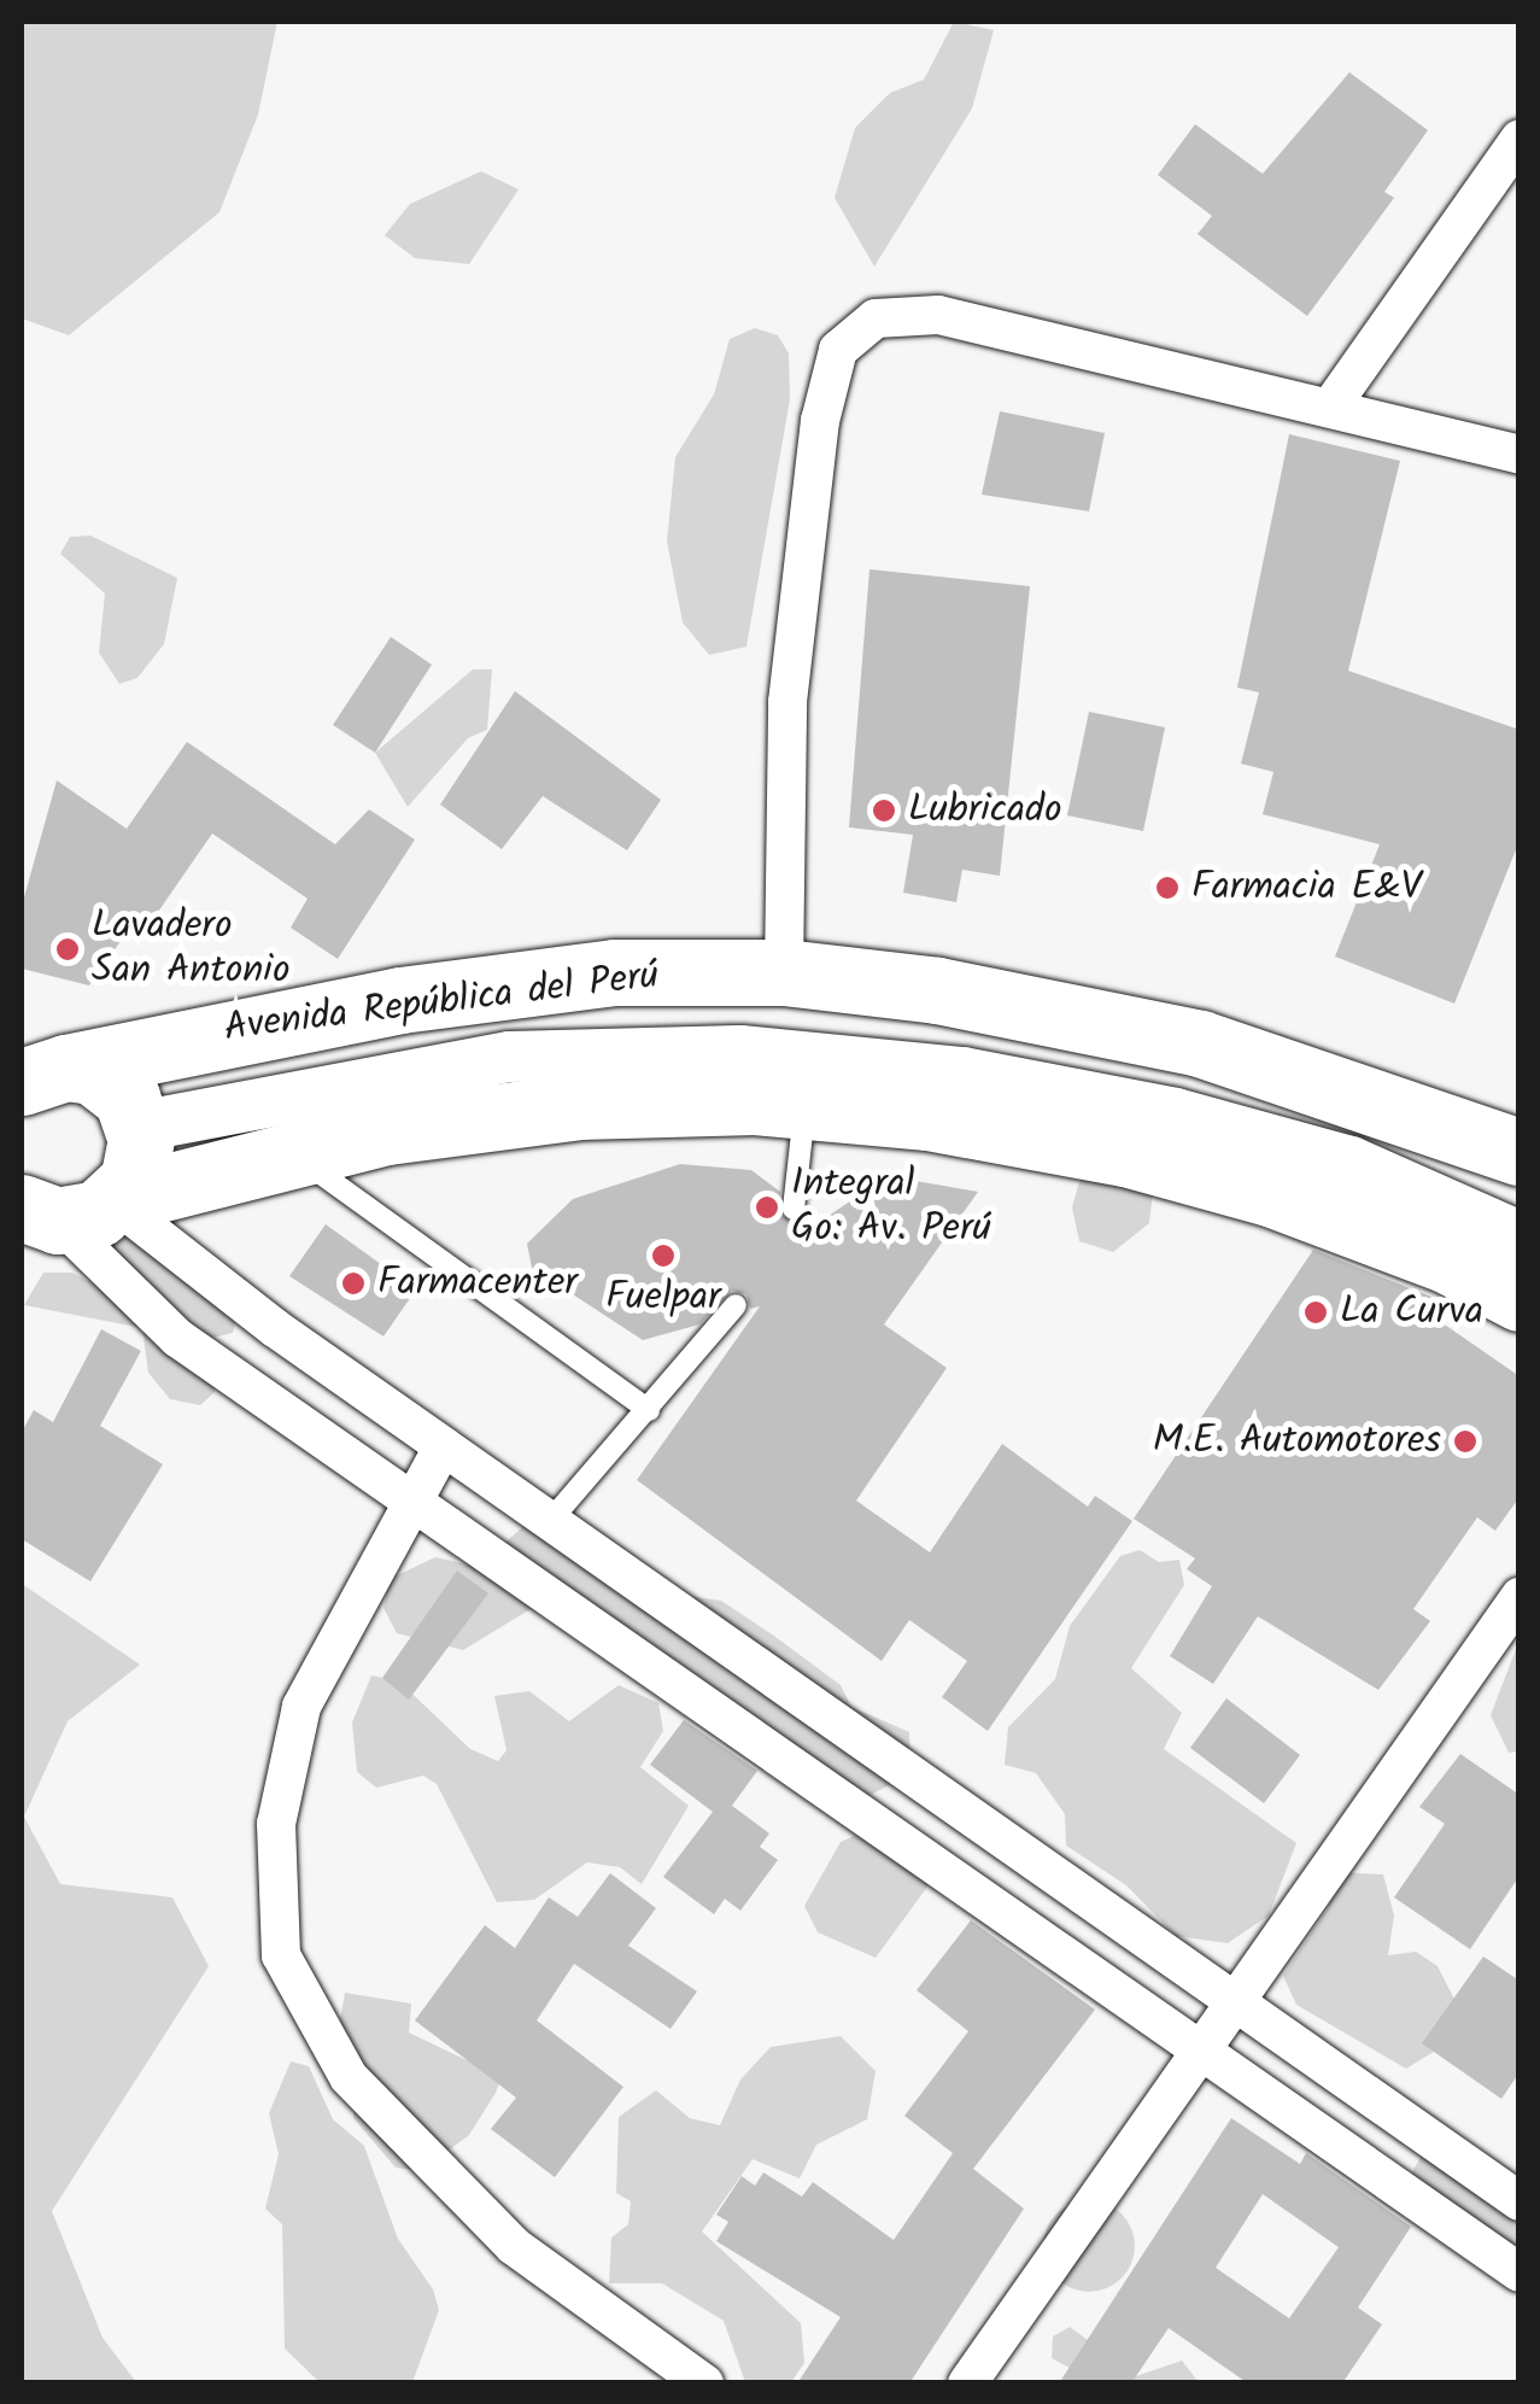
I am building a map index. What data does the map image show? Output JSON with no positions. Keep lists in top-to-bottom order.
{
  "streets": {
    "highway": ["Avenida República del Perú"]
  },
  "places": [
    "Lubricado",
    "Farmacia E&V",
    "Lavadero San Antonio",
    "Integral Go: Av. Perú",
    "Fuelpar",
    "Farmacenter",
    "La Curva",
    "M.E. Automotores"
  ]
}
